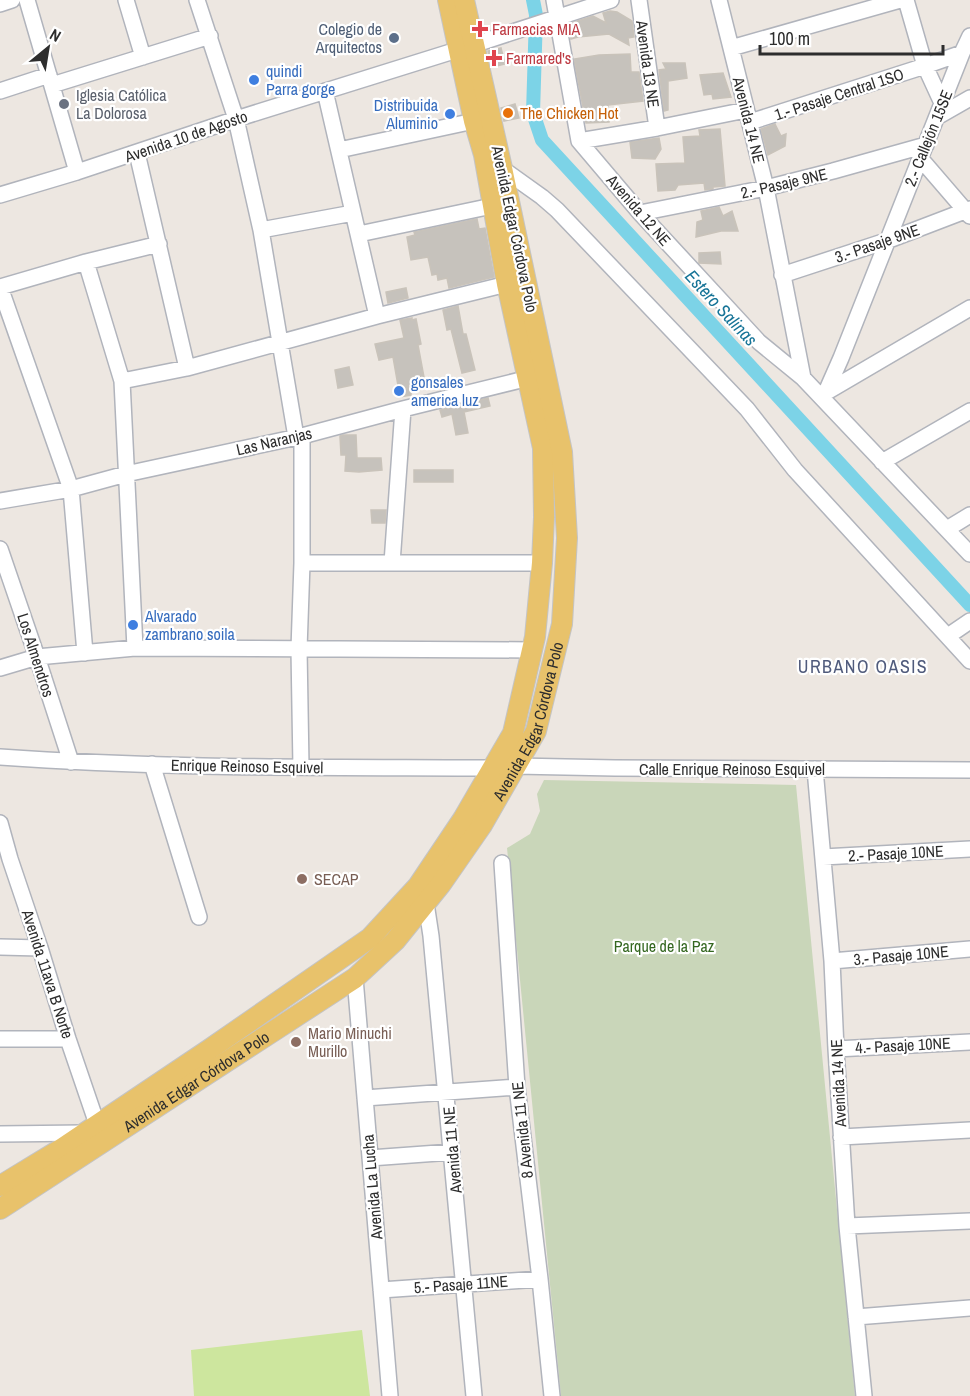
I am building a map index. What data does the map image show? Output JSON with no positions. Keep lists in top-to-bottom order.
{
  "streets": {
    "main road": ["Avenida Edgar Córdova Polo"],
    "street": [
      "Avenida 13 NE",
      "1.- Pasaje Central 1SO",
      "Avenida 14 NE",
      "Avenida 10 de Agosto",
      "2.- Callejón 15SE",
      "2.- Pasaje 9NE",
      "Avenida 12 NE",
      "3.- Pasaje 9NE",
      "Las Naranjas",
      "Los Almendros",
      "Enrique Reinoso Esquivel",
      "Calle Enrique Reinoso Esquivel",
      "2.- Pasaje 10NE",
      "3.- Pasaje 10NE",
      "Avenida 11ava B Norte",
      "4.- Pasaje 10NE",
      "8 Avenida 11 NE",
      "Avenida 11 NE",
      "Avenida La Lucha",
      "5.- Pasaje 11NE"
    ]
  },
  "crossings": [
    ["Avenida 13 NE", "1.- Pasaje Central 1SO"],
    ["1.- Pasaje Central 1SO", "Avenida 14 NE"],
    ["1.- Pasaje Central 1SO", "2.- Callejón 15SE"],
    ["1.- Pasaje Central 1SO", "Avenida 12 NE"],
    ["Avenida 14 NE", "2.- Pasaje 9NE"],
    ["Avenida 14 NE", "Avenida 12 NE"],
    ["Avenida 14 NE", "3.- Pasaje 9NE"],
    ["Avenida 14 NE", "Calle Enrique Reinoso Esquivel"],
    ["Avenida 14 NE", "2.- Pasaje 10NE"],
    ["Avenida 14 NE", "3.- Pasaje 10NE"],
    ["Avenida 14 NE", "4.- Pasaje 10NE"],
    ["Avenida 10 de Agosto", "Avenida 12 NE"],
    ["Avenida 10 de Agosto", "Avenida Edgar Córdova Polo"],
    ["2.- Callejón 15SE", "2.- Pasaje 9NE"],
    ["2.- Callejón 15SE", "Avenida 12 NE"],
    ["2.- Callejón 15SE", "3.- Pasaje 9NE"],
    ["2.- Pasaje 9NE", "Avenida 12 NE"],
    ["Avenida Edgar Córdova Polo", "Las Naranjas"],
    ["Avenida Edgar Córdova Polo", "Enrique Reinoso Esquivel"],
    ["Avenida Edgar Córdova Polo", "Calle Enrique Reinoso Esquivel"],
    ["Avenida Edgar Córdova Polo", "Avenida 11ava B Norte"],
    ["Avenida Edgar Córdova Polo", "Avenida 11 NE"],
    ["Avenida Edgar Córdova Polo", "Avenida La Lucha"],
    ["Los Almendros", "Enrique Reinoso Esquivel"],
    ["Enrique Reinoso Esquivel", "Calle Enrique Reinoso Esquivel"],
    ["8 Avenida 11 NE", "5.- Pasaje 11NE"],
    ["Avenida 11 NE", "5.- Pasaje 11NE"],
    ["Avenida La Lucha", "5.- Pasaje 11NE"]
  ],
  "districts": ["URBANO OASIS"],
  "water": ["Estero Salinas"],
  "parks": ["Parque de la Paz"],
  "places": {
    "health": ["Farmacias MIA", "Farmared's"],
    "other": [
      "Colegio de Arquitectos",
      "quindi Parra gorge",
      "Iglesia Católica La Dolorosa",
      "The Chicken Hot",
      "Distribuida Aluminio",
      "gonsales america luz",
      "Alvarado zambrano soila",
      "SECAP",
      "Mario Minuchi Murillo"
    ]
  },
  "scale_bar": "100 m",
  "north": "top right"
}
